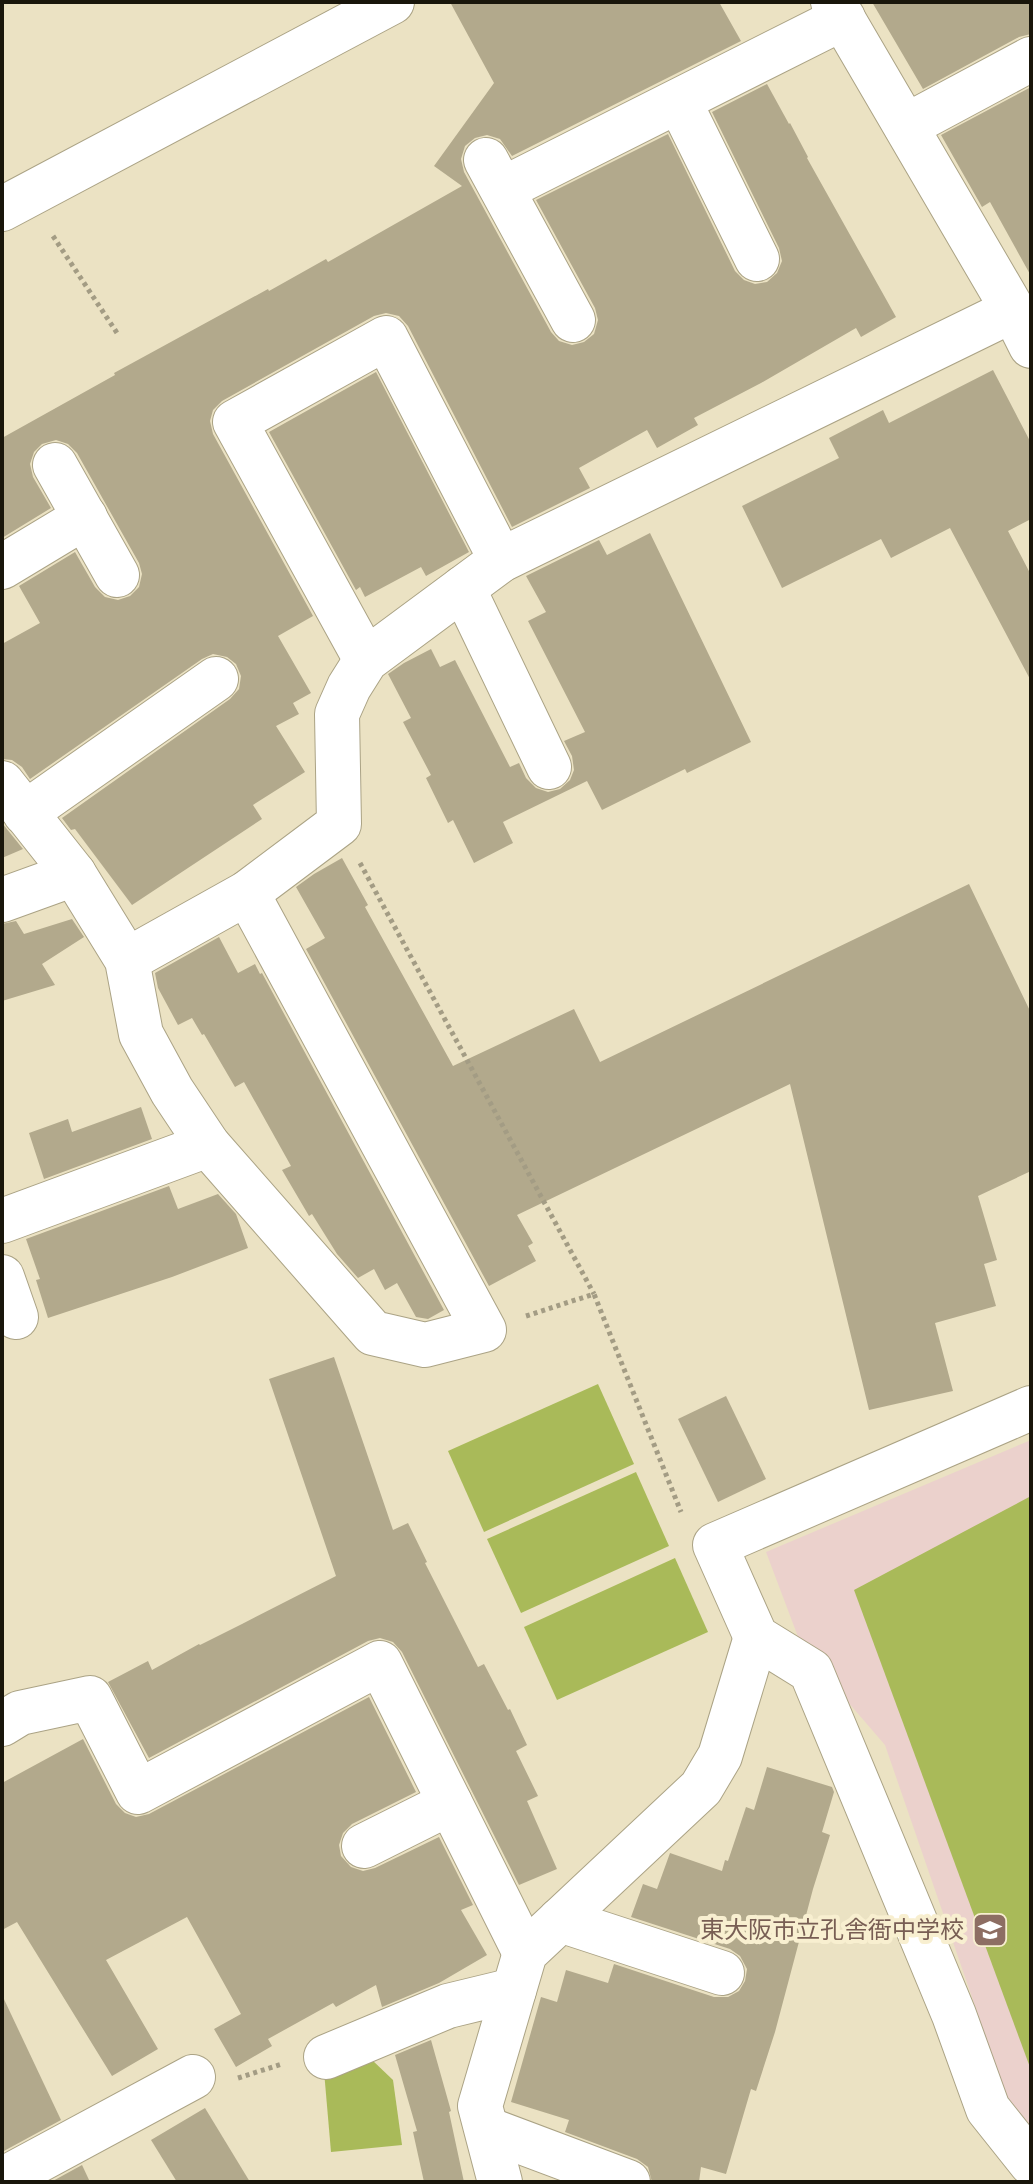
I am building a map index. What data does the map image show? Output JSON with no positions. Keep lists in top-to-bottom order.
{
  "places": {
    "school or university": ["東大阪市立孔舎衙中学校"]
  }
}
